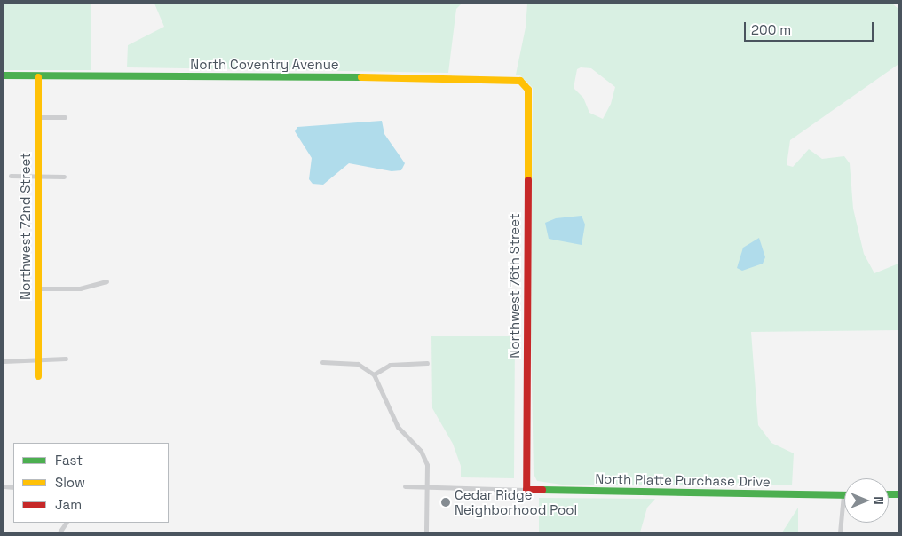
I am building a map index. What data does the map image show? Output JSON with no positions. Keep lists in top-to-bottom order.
{
  "streets": {
    "street": [
      "North Coventry Avenue",
      "Northwest 72nd Street",
      "Northwest 76th Street",
      "North Platte Purchase Drive"
    ]
  },
  "crossings": [
    ["North Coventry Avenue", "Northwest 72nd Street"],
    ["North Coventry Avenue", "Northwest 76th Street"],
    ["Northwest 76th Street", "North Platte Purchase Drive"]
  ],
  "places": ["Cedar Ridge Neighborhood Pool"],
  "legend": ["Fast", "Slow", "Jam"],
  "scale_bar": "200 m",
  "north": "right"
}
